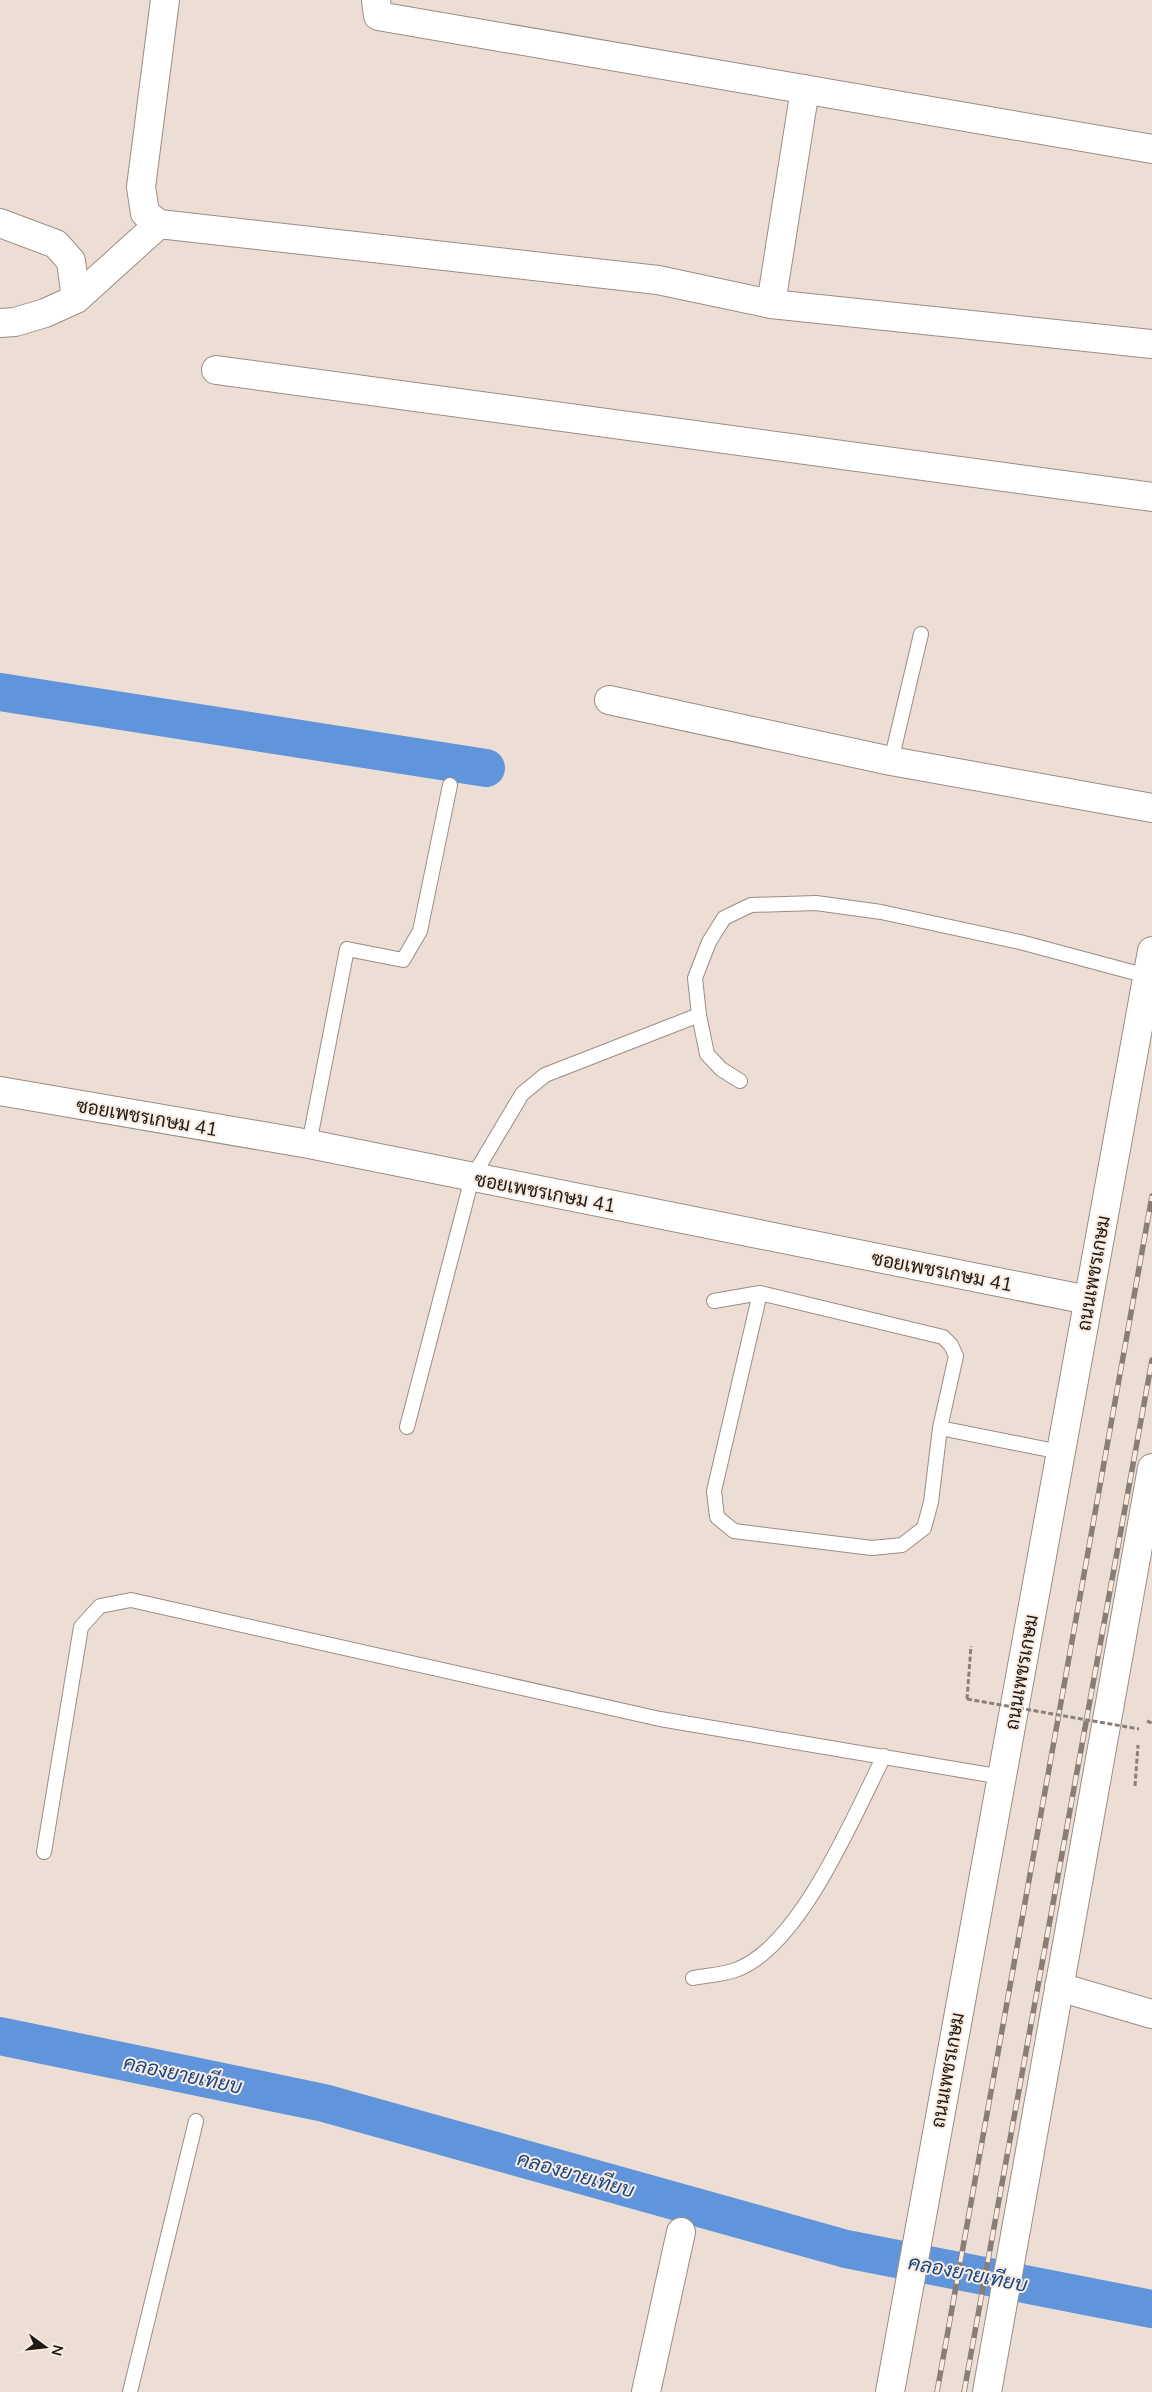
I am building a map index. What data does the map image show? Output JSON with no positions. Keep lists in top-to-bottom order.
{
  "streets": {
    "street": ["ซอยเพชรเกษม 41", "ถนนเพชรเกษม"]
  },
  "crossings": [
    ["ซอยเพชรเกษม 41", "ถนนเพชรเกษม"]
  ],
  "water": ["คลองยายเทียบ"],
  "north": "right"
}
